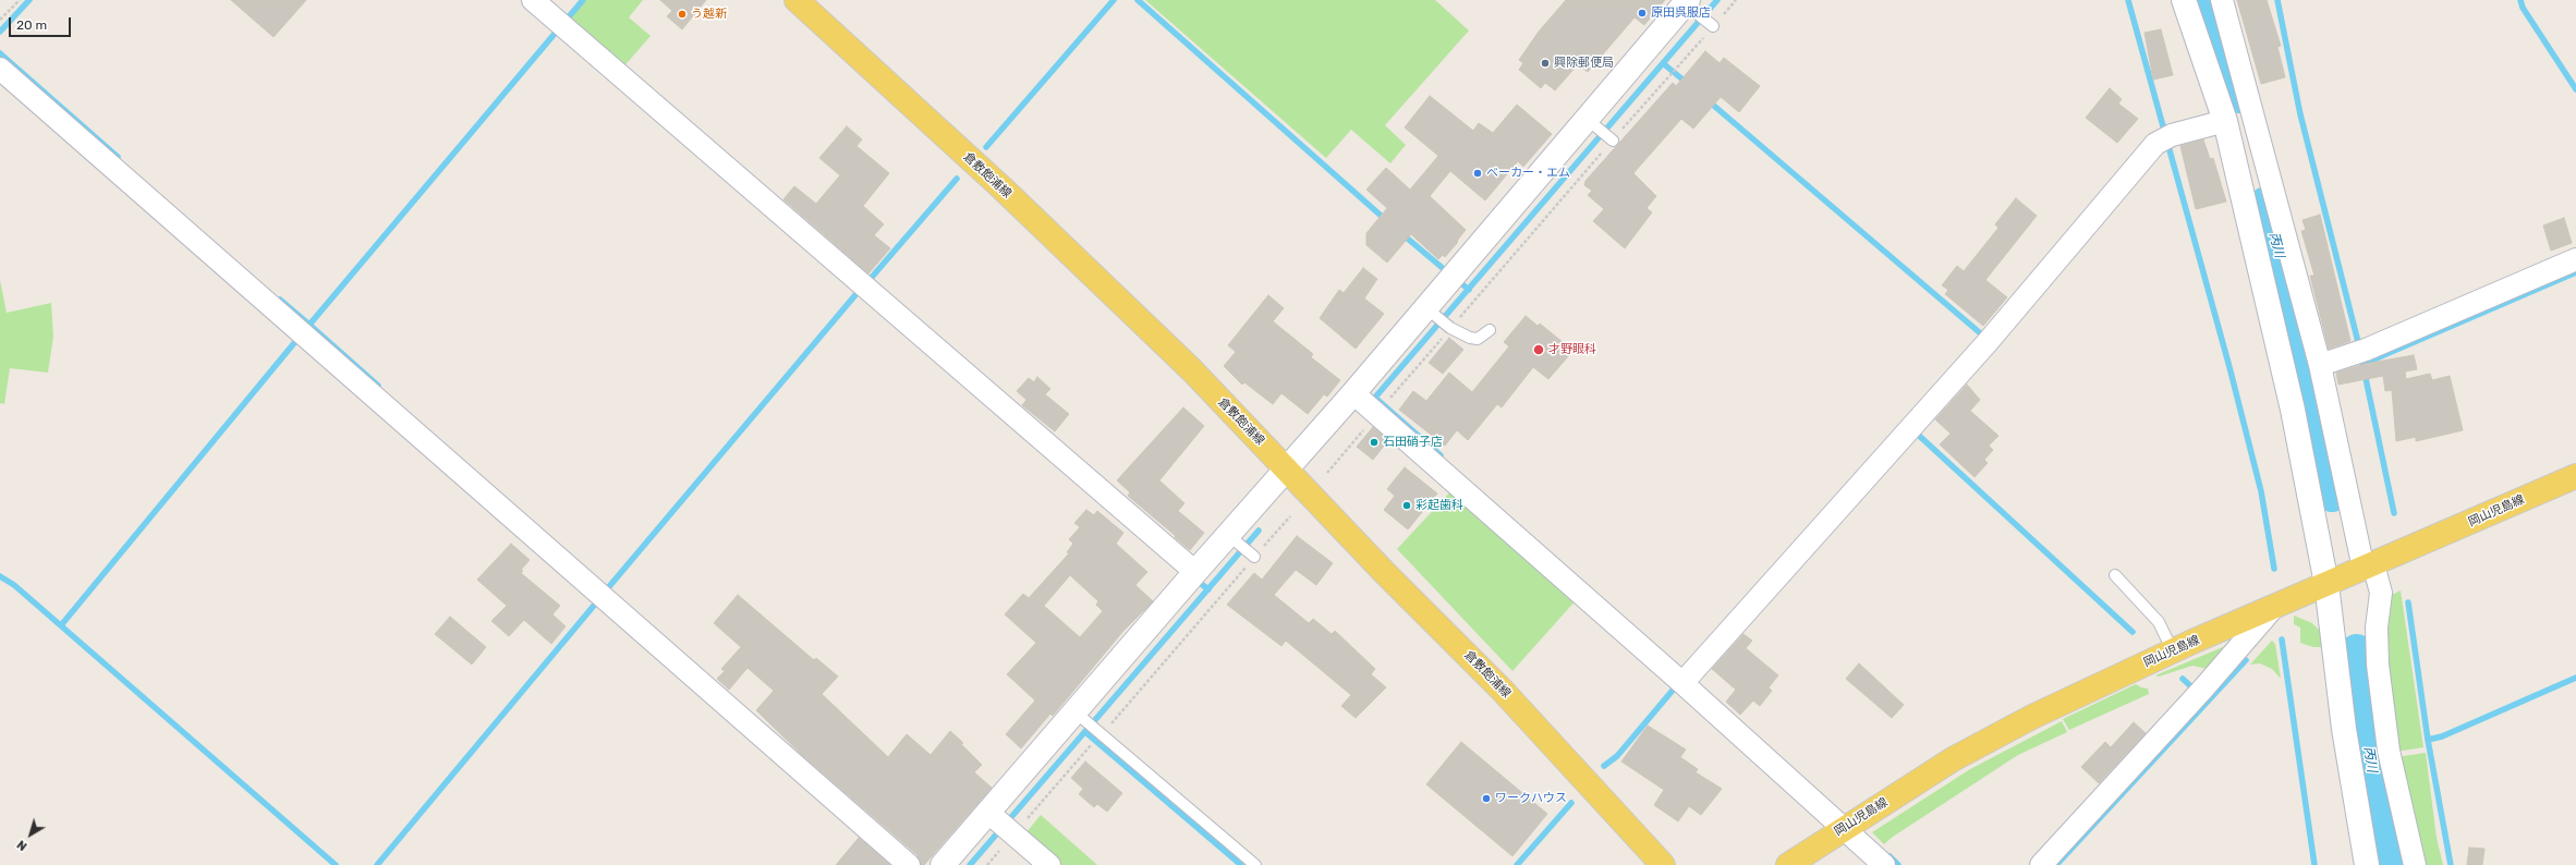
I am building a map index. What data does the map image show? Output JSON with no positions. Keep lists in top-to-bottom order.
{
  "streets": {
    "main road": ["倉敷飽浦線", "岡山児島線"]
  },
  "water": ["丙川"],
  "places": [
    "原田呉服店",
    "う越新",
    "興除郵便局",
    "ベーカー・エム",
    "才野眼科",
    "石田硝子店",
    "彩起歯科",
    "ワークハウス"
  ],
  "scale_bar": "20 m",
  "north": "bottom left"
}
